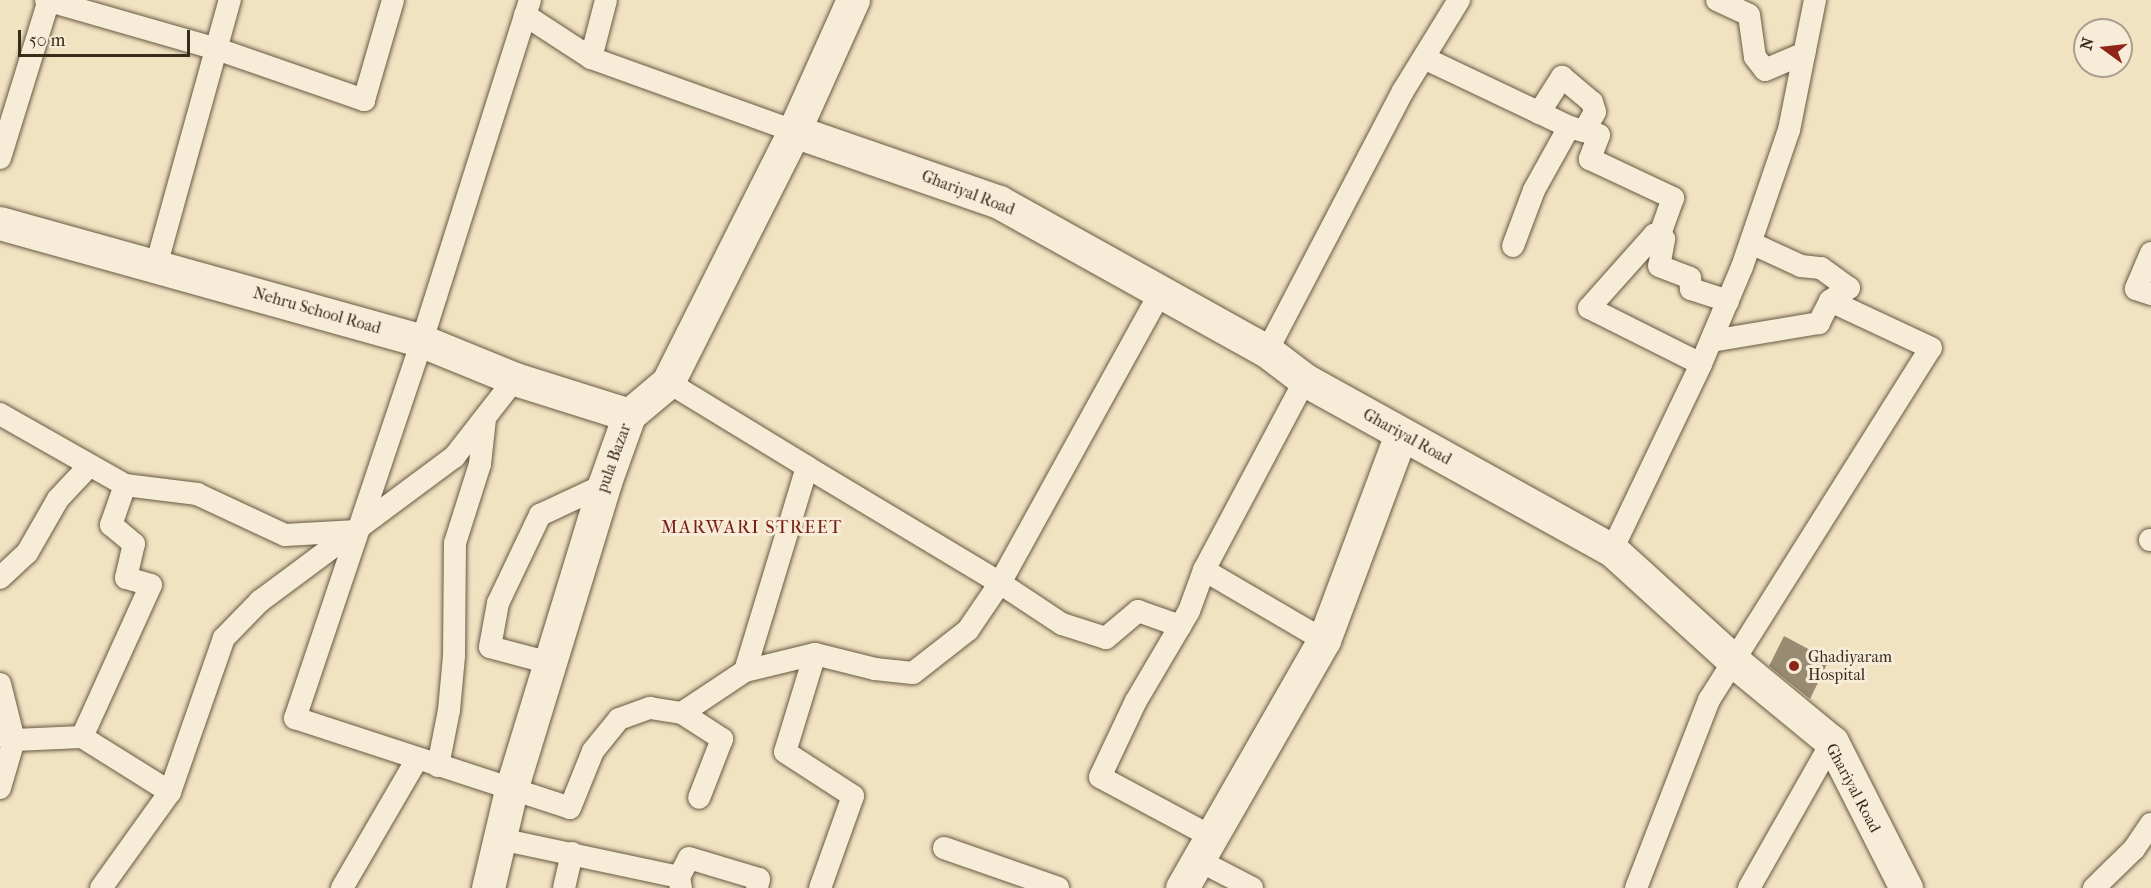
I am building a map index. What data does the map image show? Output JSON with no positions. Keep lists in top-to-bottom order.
{
  "streets": {
    "street": ["Ghariyal Road", "Nehru School Road", "pula Bazar"]
  },
  "crossings": [
    ["Ghariyal Road", "pula Bazar"],
    ["Nehru School Road", "pula Bazar"]
  ],
  "districts": ["MARWARI STREET"],
  "places": ["Ghadiyaram Hospital"],
  "scale_bar": "50 m",
  "north": "left"
}
